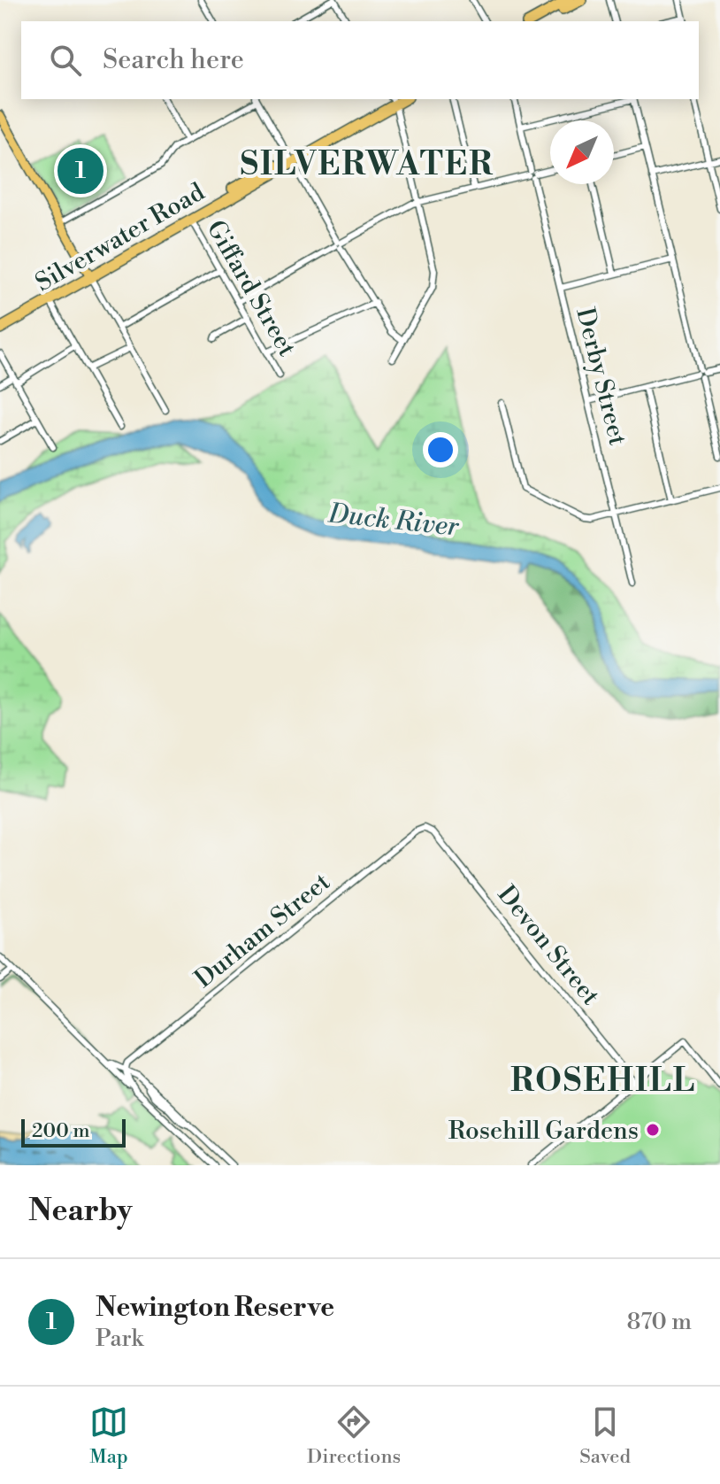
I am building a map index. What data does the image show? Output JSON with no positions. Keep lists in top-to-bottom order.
{
  "streets": {
    "highway": ["Silverwater Road"],
    "street": [
      "Giffard Street",
      "Derby Street",
      "Durham Street",
      "Devon Street"
    ]
  },
  "crossings": [
    ["Silverwater Road", "Giffard Street"],
    ["Durham Street", "Devon Street"]
  ],
  "districts": ["SILVERWATER", "ROSEHILL"],
  "water": ["Duck River"],
  "places": ["Rosehill Gardens"],
  "scale_bar": "200 m",
  "north": "bottom left",
  "page": {
    "search": "Search here",
    "pins": "1",
    "scale": "200 m",
    "heading": "Nearby",
    "list": [
      {
        "mark": "1",
        "name": "Newington Reserve",
        "note": "Park",
        "value": "870 m"
      }
    ],
    "nav": ["Map", "Directions", "Saved"]
  }
}
